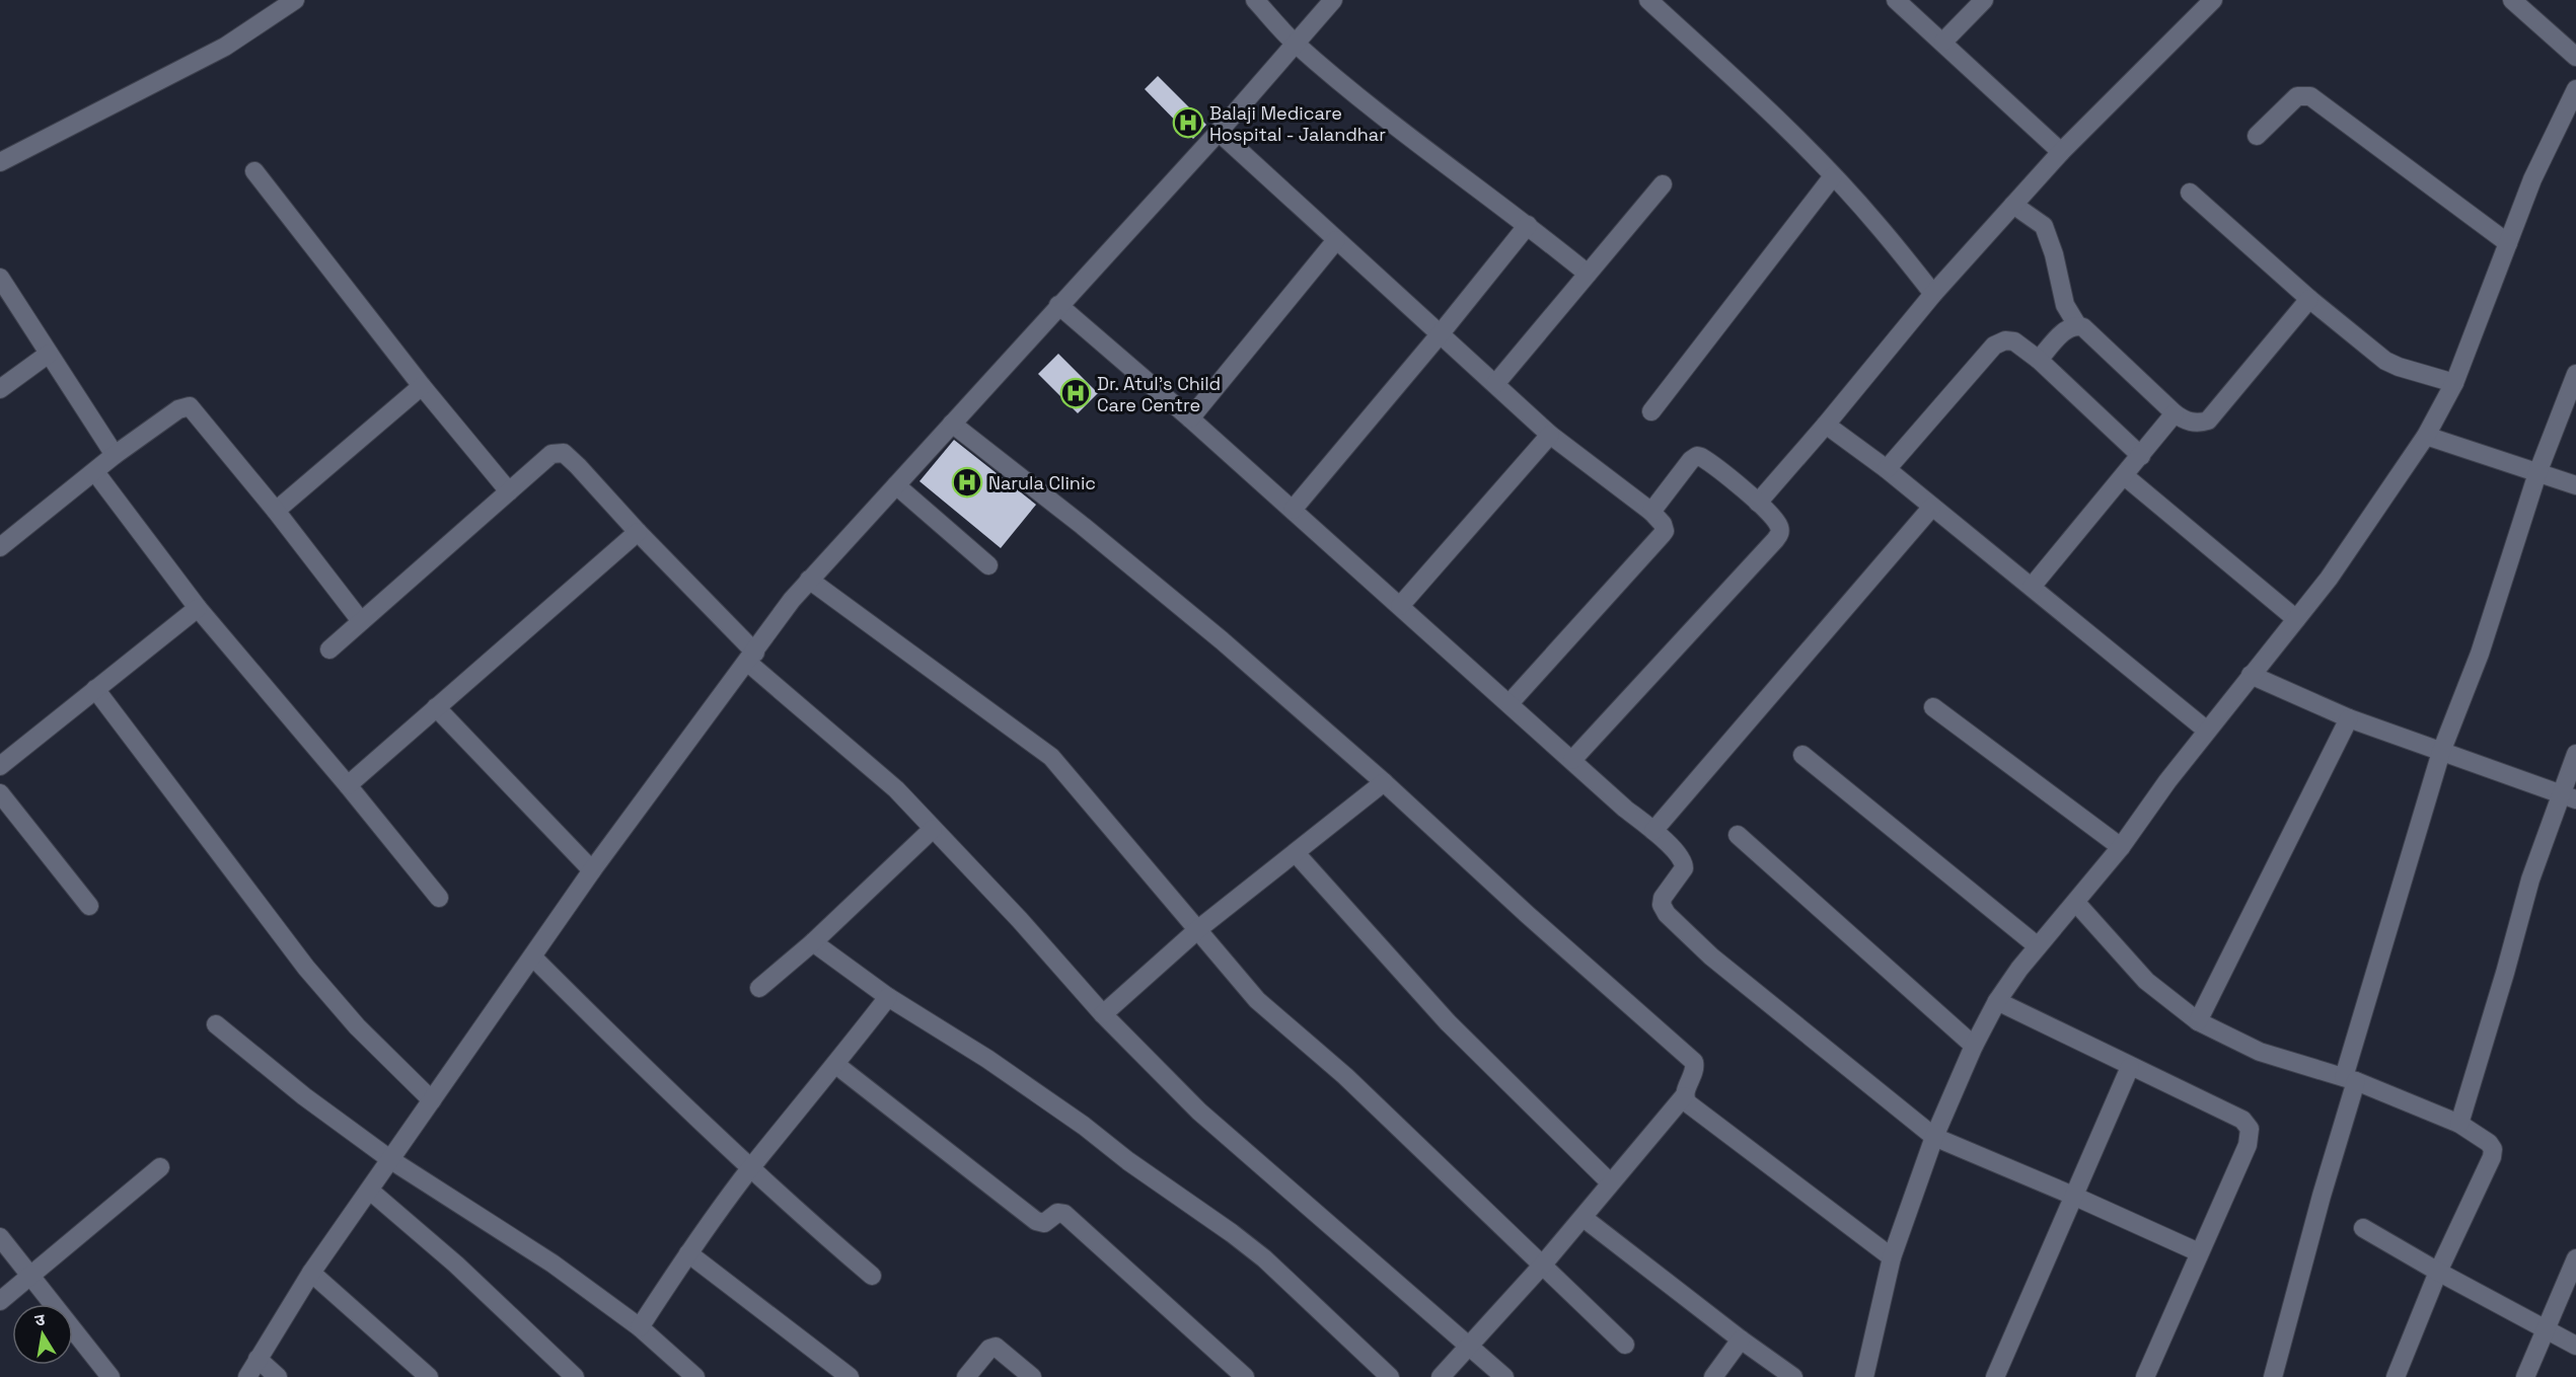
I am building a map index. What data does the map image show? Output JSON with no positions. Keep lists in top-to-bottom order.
{
  "places": {
    "hospital": ["Balaji Medicare Hospital - Jalandhar", "Dr. Atul's Child Care Centre", "Narula Clinic"]
  },
  "north": "top"
}
